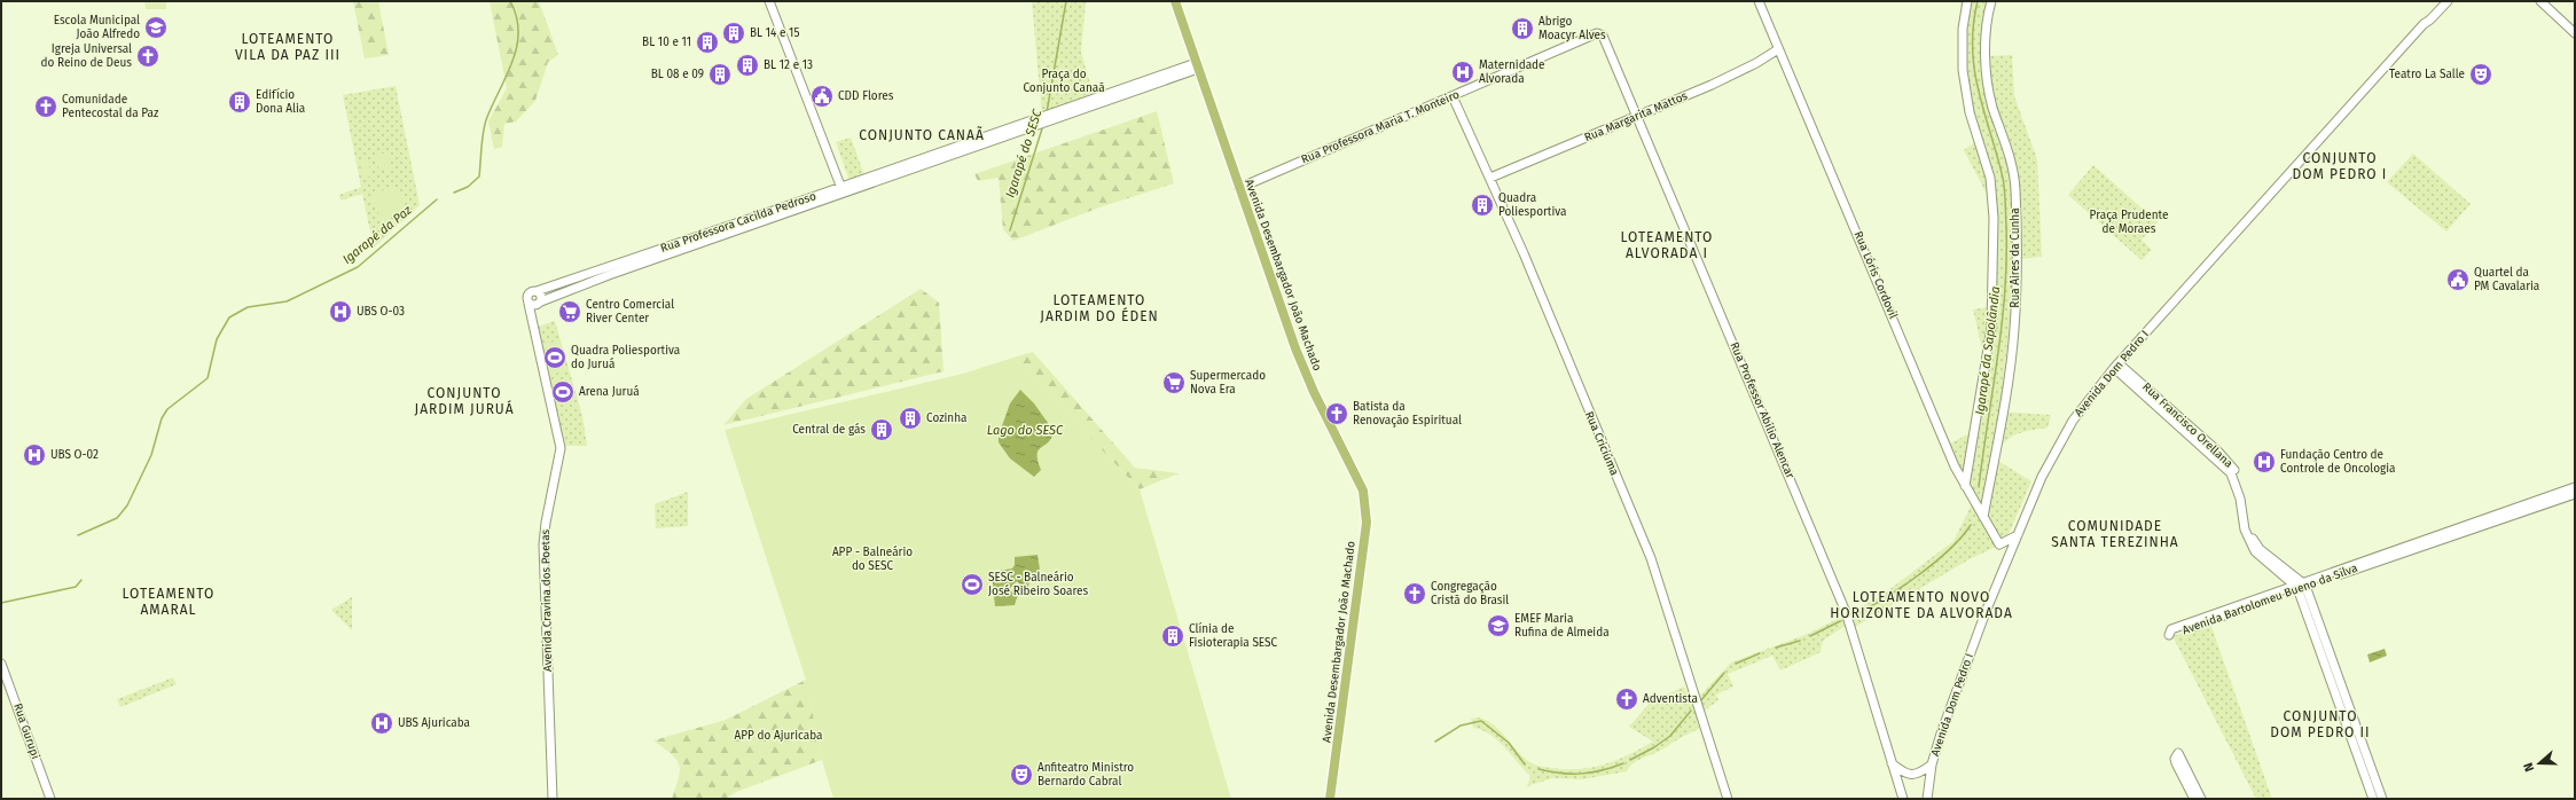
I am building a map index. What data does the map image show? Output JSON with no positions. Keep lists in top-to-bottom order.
{
  "streets": {
    "main road": ["Avenida Desembargador João Machado"],
    "street": [
      "Rua Margarita Mattos",
      "Rua Professora Maria T. Monteiro",
      "Rua Professora Cacilda Pedroso",
      "Rua Aires da Cunha",
      "Rua Lóris Cordovil",
      "Avenida Dom Pedro I",
      "Rua Professor Abílio Alencar",
      "Rua Francisco Orellana",
      "Rua Criciúma",
      "Avenida Bartolomeu Bueno da Silva",
      "Avenida Cravina dos Poetas",
      "Rua Gurupi"
    ]
  },
  "crossings": [
    ["Rua Margarita Mattos", "Rua Lóris Cordovil"],
    ["Rua Margarita Mattos", "Rua Professor Abílio Alencar"],
    ["Rua Margarita Mattos", "Rua Criciúma"],
    ["Rua Professora Maria T. Monteiro", "Avenida Desembargador João Machado"],
    ["Rua Professora Maria T. Monteiro", "Rua Professor Abílio Alencar"],
    ["Rua Professora Maria T. Monteiro", "Rua Criciúma"],
    ["Rua Professora Cacilda Pedroso", "Avenida Desembargador João Machado"],
    ["Rua Professora Cacilda Pedroso", "Avenida Cravina dos Poetas"],
    ["Rua Aires da Cunha", "Rua Lóris Cordovil"],
    ["Rua Lóris Cordovil", "Avenida Dom Pedro I"],
    ["Avenida Dom Pedro I", "Rua Francisco Orellana"],
    ["Rua Francisco Orellana", "Avenida Bartolomeu Bueno da Silva"]
  ],
  "districts": [
    "LOTEAMENTO VILA DA PAZ III",
    "CONJUNTO CANAÃ",
    "CONJUNTO DOM PEDRO I",
    "LOTEAMENTO ALVORADA I",
    "LOTEAMENTO JARDIM DO ÉDEN",
    "CONJUNTO JARDIM JURUÁ",
    "COMUNIDADE SANTA TEREZINHA",
    "LOTEAMENTO AMARAL",
    "LOTEAMENTO NOVO HORIZONTE DA ALVORADA",
    "CONJUNTO DOM PEDRO II"
  ],
  "water": [
    "Igarapé do SESC",
    "Igarapé da Paz",
    "Igarapé da Sapolândia",
    "Lago do SESC"
  ],
  "parks": [
    "Praça do Conjunto Canaã",
    "Praça Prudente de Moraes",
    "APP - Balneário do SESC",
    "APP do Ajuricaba"
  ],
  "places": {
    "school or university": ["Escola Municipal João Alfredo", "EMEF Maria Rufina de Almeida"],
    "building": [
      "Abrigo Moacyr Alves",
      "BL 14 e 15",
      "BL 10 e 11",
      "BL 12 e 13",
      "BL 08 e 09",
      "Edifício Dona Alia",
      "Quadra Poliesportiva",
      "Cozinha",
      "Central de gás",
      "Clínia de Fisioterapia SESC"
    ],
    "church": [
      "Igreja Universal do Reino de Deus",
      "Comunidade Pentecostal da Paz",
      "Batista da Renovação Espiritual",
      "Congregação Cristã do Brasil",
      "Adventista"
    ],
    "hospital": [
      "Maternidade Alvorada",
      "UBS O-03",
      "UBS O-02",
      "Fundação Centro de Controle de Oncologia",
      "UBS Ajuricaba"
    ],
    "theatre": ["Teatro La Salle", "Anfiteatro Ministro Bernardo Cabral"],
    "public building": ["CDD Flores", "Quartel da PM Cavalaria"],
    "supermarket": ["Centro Comercial River Center", "Supermercado Nova Era"],
    "sports": ["Quadra Poliesportiva do Juruá", "Arena Juruá", "SESC - Balneário José Ribeiro Soares"]
  },
  "north": "left"
}
